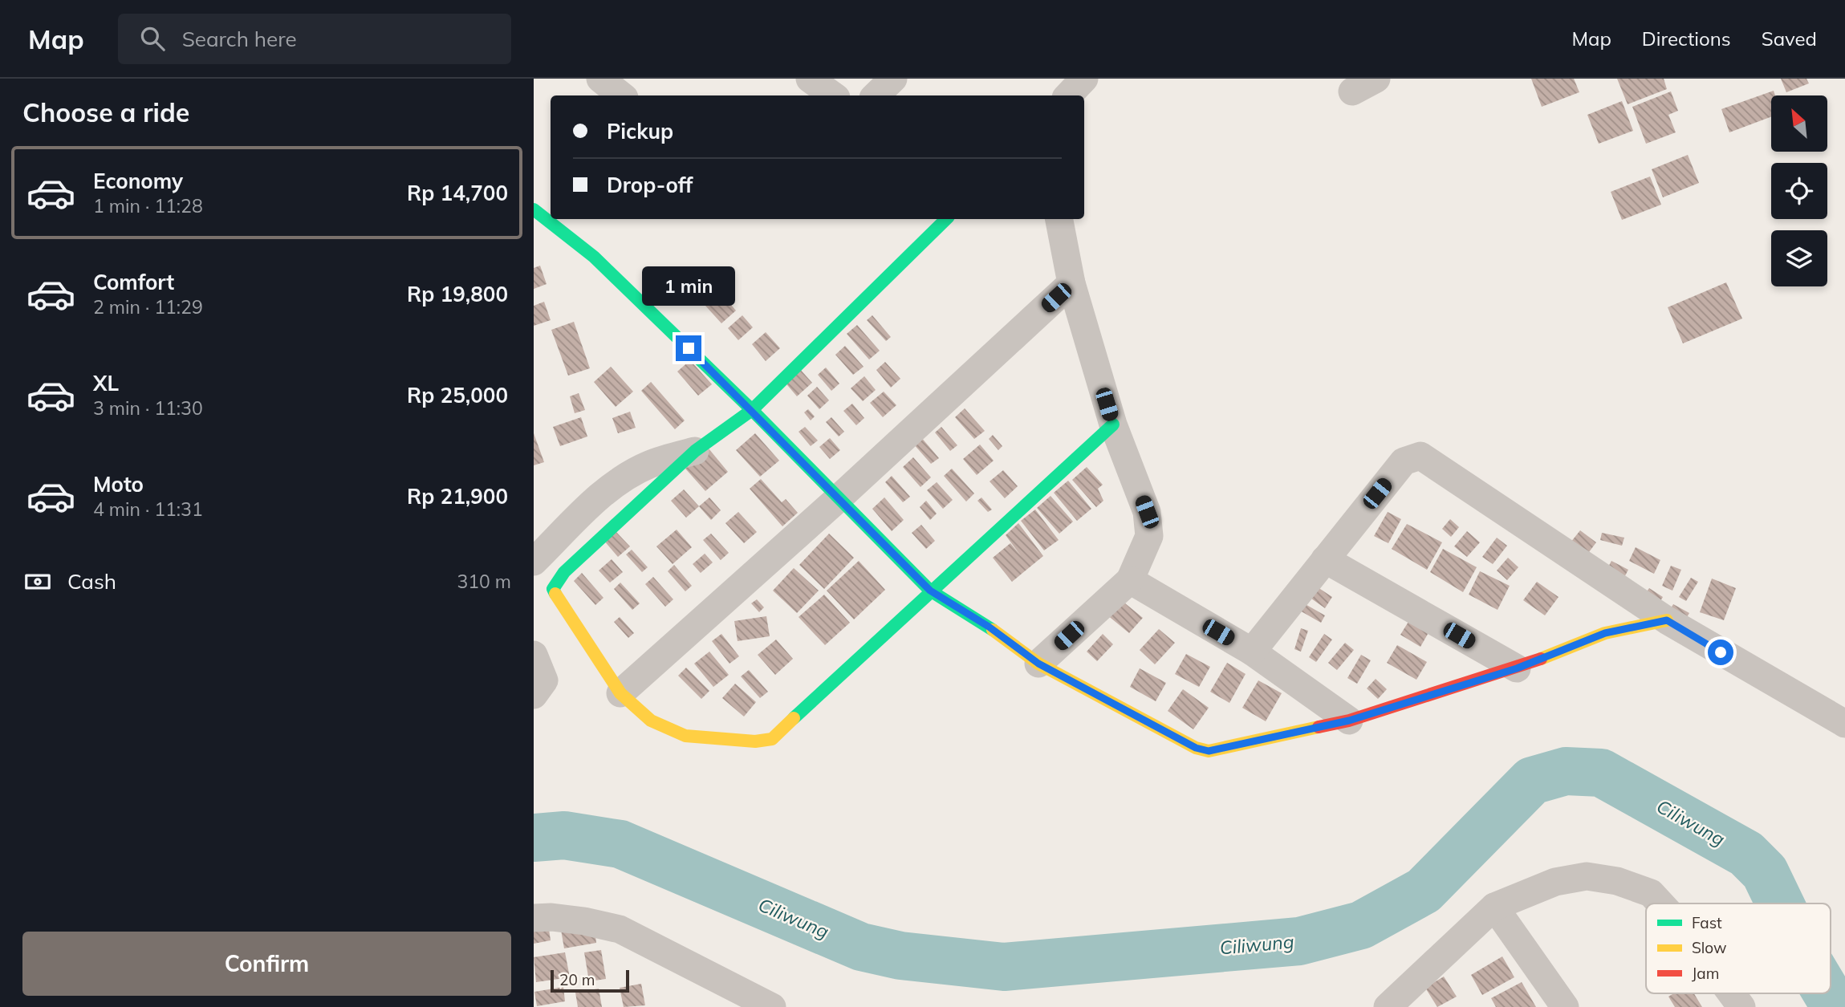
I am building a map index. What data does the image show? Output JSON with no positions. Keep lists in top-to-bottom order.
{
  "water": ["Ciliwung"],
  "legend": ["Fast", "Slow", "Jam"],
  "scale_bar": "20 m",
  "north": "top left",
  "page": {
    "header": "Map",
    "search": "Search here",
    "nav": ["Map", "Directions", "Saved"],
    "heading": "Choose a ride",
    "banner": ["Pickup", "Drop-off"],
    "list": [
      {
        "name": "Economy",
        "note": "1 min · 11:28",
        "value": "Rp 14,700"
      },
      {
        "name": "Comfort",
        "note": "2 min · 11:29",
        "value": "Rp 19,800"
      },
      {
        "name": "XL",
        "note": "3 min · 11:30",
        "value": "Rp 25,000"
      },
      {
        "name": "Moto",
        "note": "4 min · 11:31",
        "value": "Rp 21,900"
      }
    ],
    "bubble": "1 min",
    "pay": ["Cash", "310 m"],
    "buttons": "Confirm",
    "scale": "20 m"
  }
}
